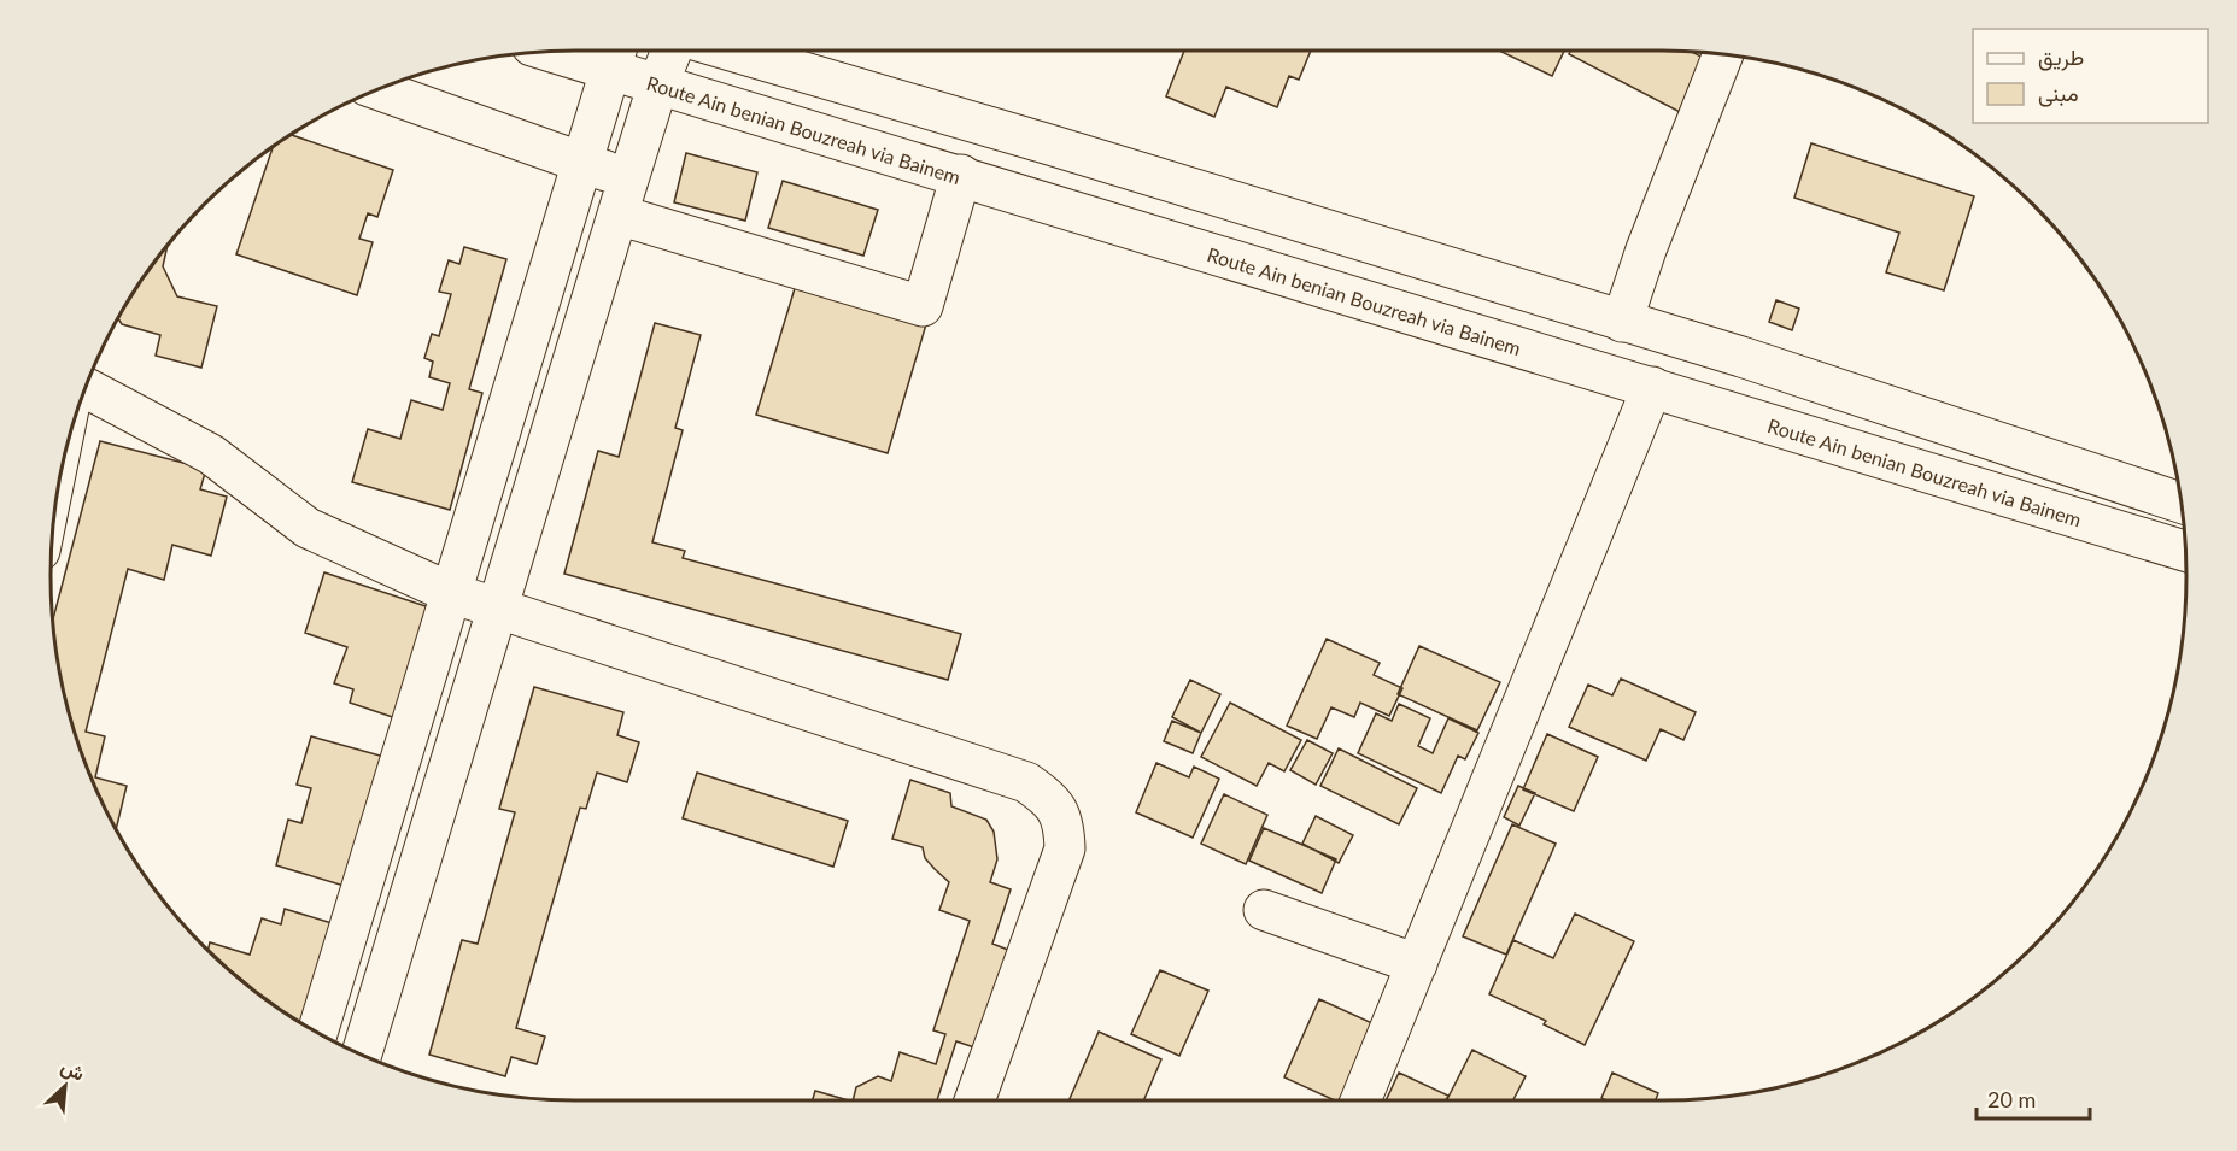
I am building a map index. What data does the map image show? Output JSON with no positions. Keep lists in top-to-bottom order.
{
  "streets": {
    "street": ["Route Ain benian Bouzreah via Bainem"]
  },
  "legend": ["طريق", "مبنى"],
  "scale_bar": "20 m",
  "north": "top right"
}
